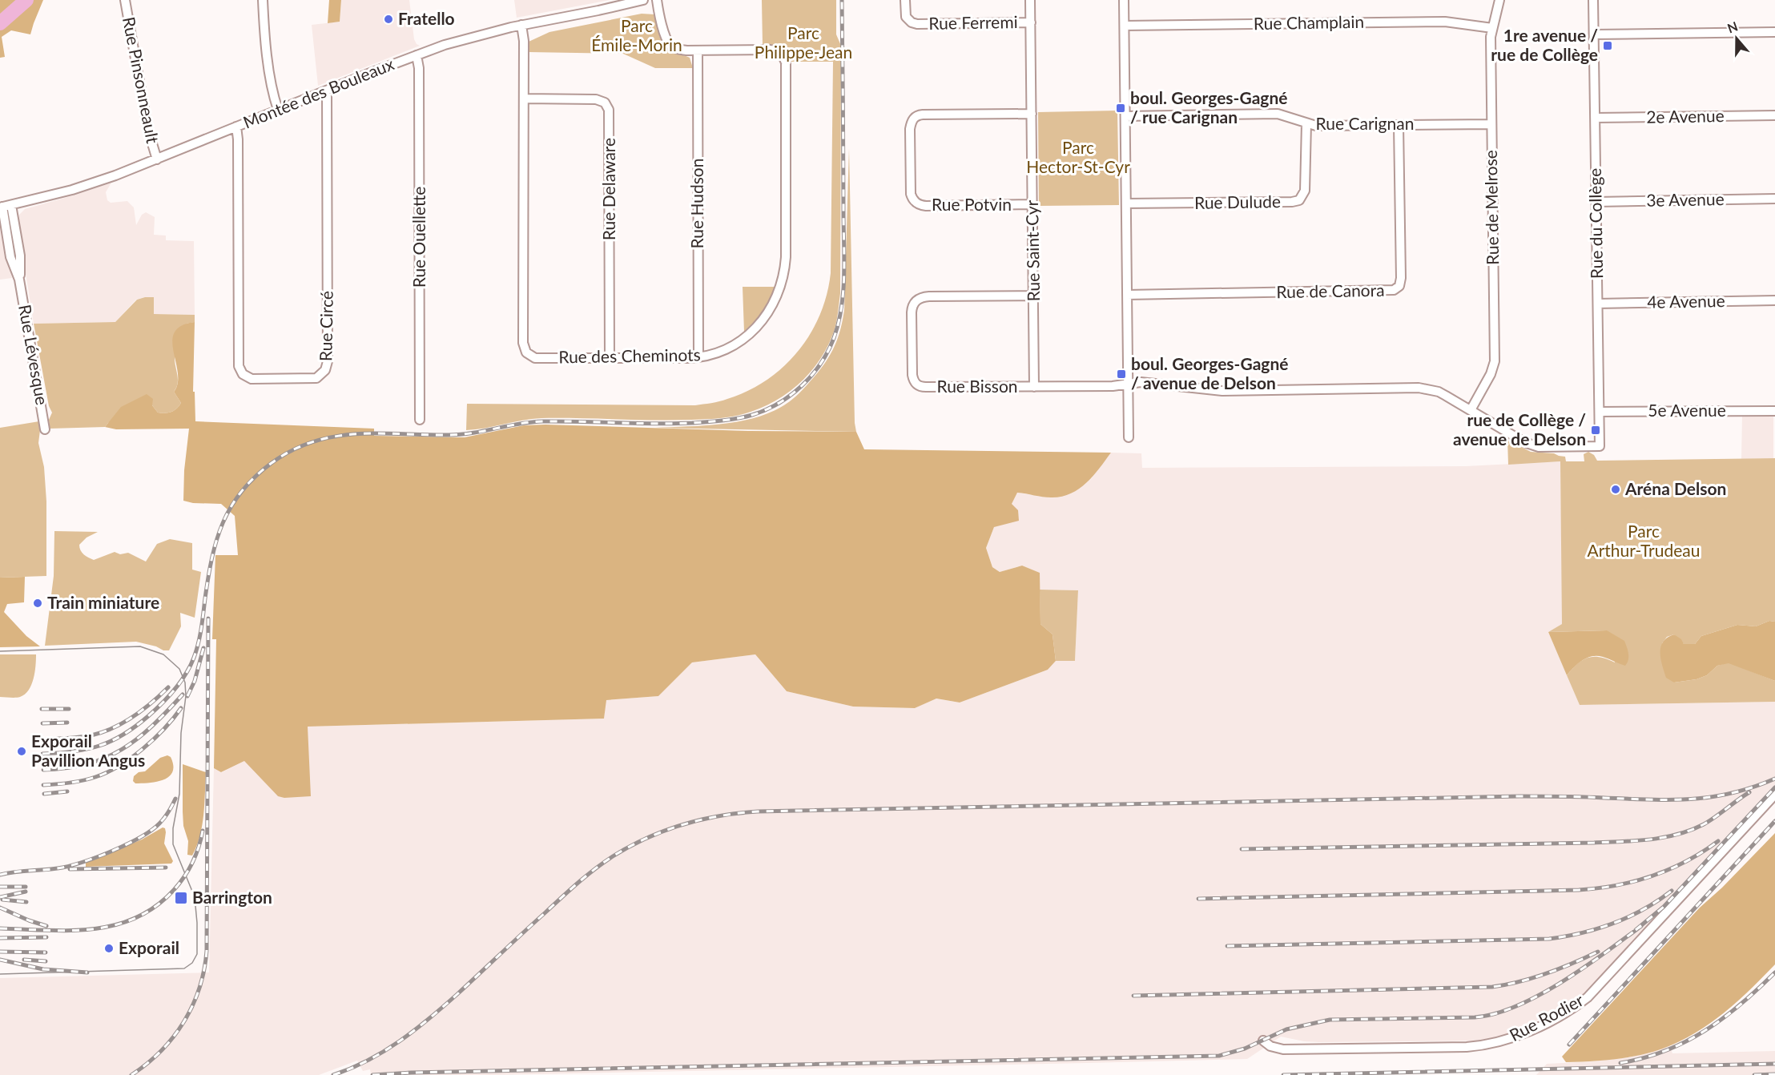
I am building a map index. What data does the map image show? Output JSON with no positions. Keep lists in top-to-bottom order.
{
  "streets": {
    "street": [
      "Rue Ferremi",
      "Rue Champlain",
      "Rue Pinsonneault",
      "Montée des Bouleaux",
      "2e Avenue",
      "Rue Carignan",
      "Rue Delaware",
      "3e Avenue",
      "Rue Dulude",
      "Rue Hudson",
      "Rue Potvin",
      "Rue de Melrose",
      "Rue du Collège",
      "Rue Ouellette",
      "Rue Saint-Cyr",
      "Rue de Canora",
      "4e Avenue",
      "Rue Circé",
      "Rue Lévesque",
      "Rue des Cheminots",
      "Rue Bisson",
      "5e Avenue",
      "Rue Rodier"
    ]
  },
  "crossings": [
    ["Rue Ferremi", "Rue Saint-Cyr"],
    ["Rue Champlain", "Rue de Melrose"],
    ["Rue Pinsonneault", "Montée des Bouleaux"],
    ["Montée des Bouleaux", "Rue Ouellette"],
    ["Montée des Bouleaux", "Rue Circé"],
    ["Montée des Bouleaux", "Rue Lévesque"],
    ["Montée des Bouleaux", "Rue des Cheminots"],
    ["2e Avenue", "Rue du Collège"],
    ["Rue Carignan", "Rue Dulude"],
    ["Rue Carignan", "Rue de Melrose"],
    ["Rue Carignan", "Rue de Canora"],
    ["Rue Delaware", "Rue des Cheminots"],
    ["3e Avenue", "Rue du Collège"],
    ["Rue Hudson", "Rue des Cheminots"],
    ["Rue Potvin", "Rue Saint-Cyr"],
    ["Rue de Melrose", "Rue Bisson"],
    ["Rue du Collège", "4e Avenue"],
    ["Rue du Collège", "Rue Bisson"],
    ["Rue du Collège", "5e Avenue"],
    ["Rue Saint-Cyr", "Rue Bisson"]
  ],
  "parks": [
    "Parc Émile-Morin",
    "Parc Philippe-Jean",
    "Parc Hector-St-Cyr",
    "Parc Arthur-Trudeau"
  ],
  "places": {
    "other": [
      "Fratello",
      "Aréna Delson",
      "Train miniature",
      "Exporail Pavillion Angus",
      "Exporail"
    ],
    "transit": [
      "1re avenue / rue de Collège",
      "boul. Georges-Gagné / rue Carignan",
      "boul. Georges-Gagné / avenue de Delson",
      "rue de Collège / avenue de Delson",
      "Barrington"
    ]
  },
  "north": "top"
}
